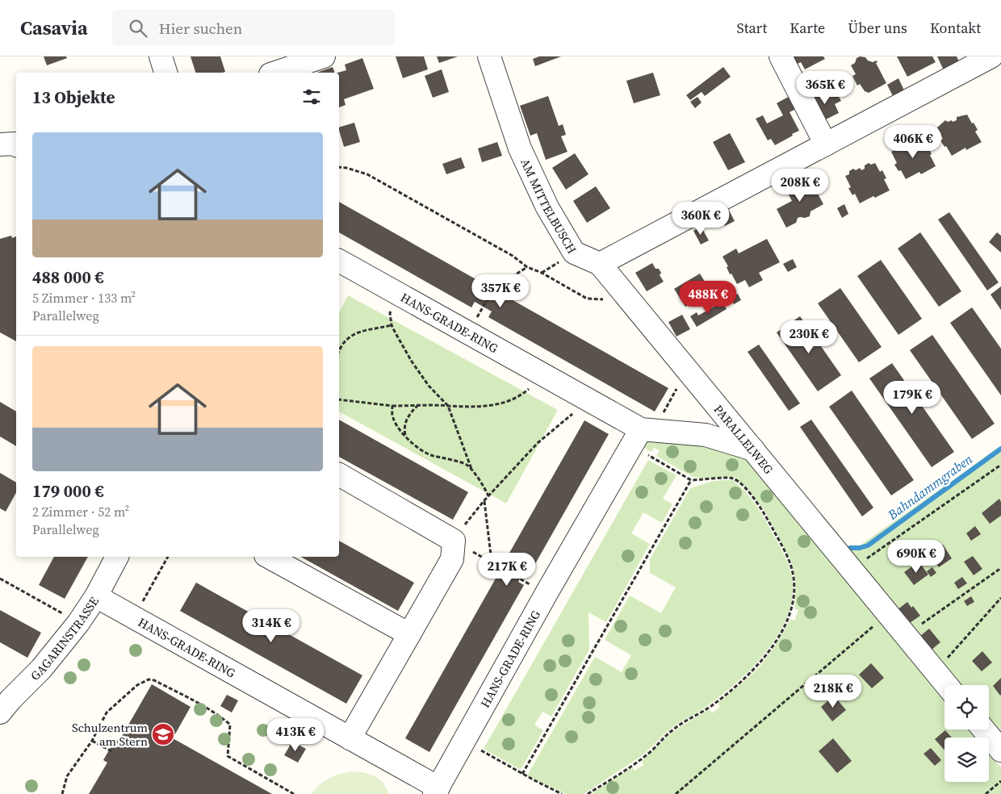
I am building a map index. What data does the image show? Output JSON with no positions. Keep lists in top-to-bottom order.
{
  "streets": {
    "street": [
      "AM MITTELBUSCH",
      "HANS-GRADE-RING",
      "PARALLELWEG",
      "GAGARINSTRASSE"
    ]
  },
  "crossings": [
    ["AM MITTELBUSCH", "PARALLELWEG"],
    ["HANS-GRADE-RING", "GAGARINSTRASSE"]
  ],
  "water": ["Bahndammgraben"],
  "places": {
    "school or university": ["Schulzentrum am Stern"]
  },
  "page": {
    "header": "Casavia",
    "search": "Hier suchen",
    "nav": [
      "Start",
      "Karte",
      "Über uns",
      "Kontakt"
    ],
    "price": [
      "365K €",
      "406K €",
      "208K €",
      "360K €",
      "357K €",
      "488K €",
      "230K €",
      "179K €",
      "690K €",
      "217K €",
      "314K €",
      "218K €",
      "413K €"
    ],
    "heading": "13 Objekte",
    "list": [
      {
        "name": "488 000 €",
        "note": "5 Zimmer · 133 m² · Parallelweg"
      },
      {
        "name": "179 000 €",
        "note": "2 Zimmer · 52 m² · Parallelweg"
      }
    ]
  }
}
